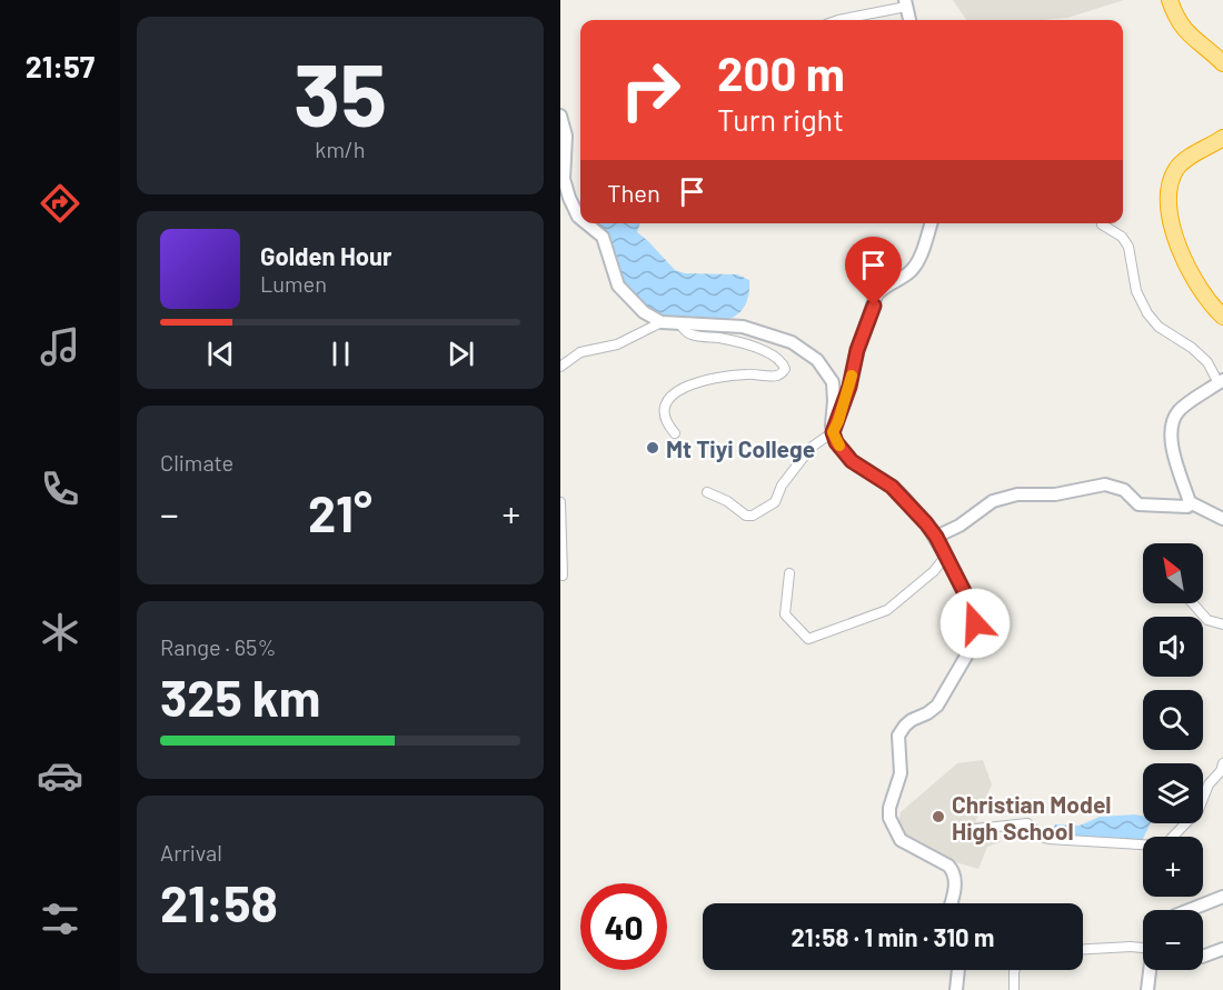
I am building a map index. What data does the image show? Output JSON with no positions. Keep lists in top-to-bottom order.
{
  "places": ["Mt Tiyi College", "Christian Model High School"],
  "north": "top left",
  "page": {
    "tabs": "21:57",
    "tile": [
      ["35", "km/h"],
      "Climate",
      ["Range · 65%", "325 km"],
      ["Arrival", "21:58"]
    ],
    "turn": ["200 m", "Turn right"],
    "then": "Then",
    "song": ["Golden Hour", "Lumen"],
    "heat": ["−", "21°", "+"],
    "map_buttons": ["+", "−"],
    "limit": "40",
    "trip": "21:58 · 1 min · 310 m"
  }
}
